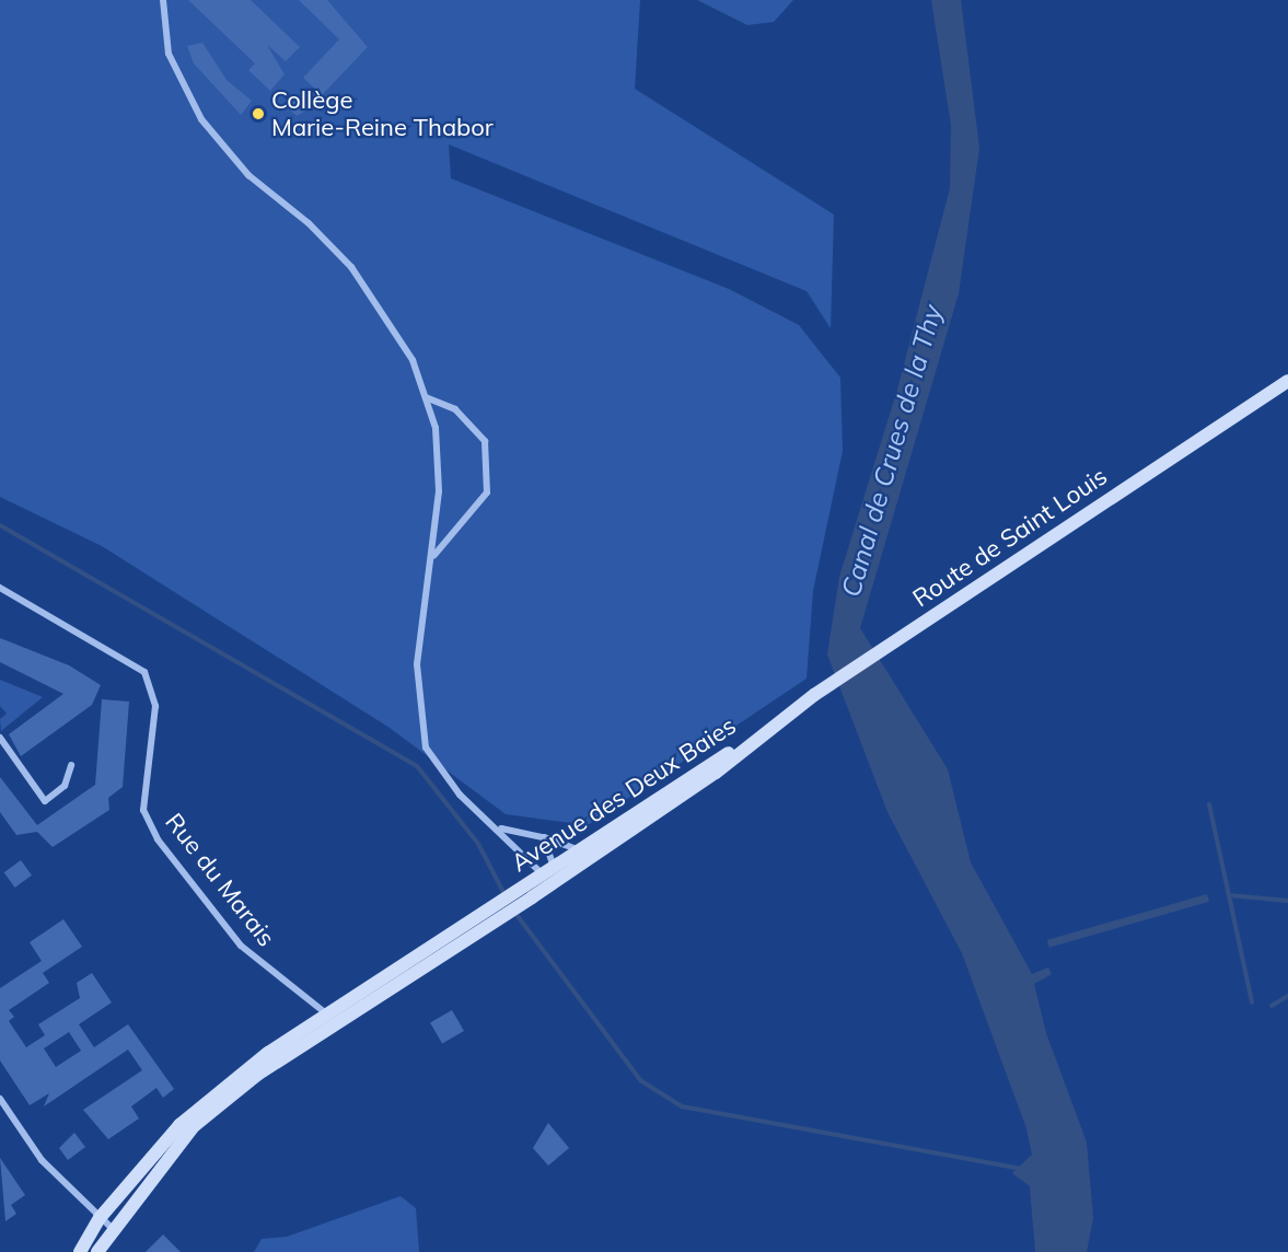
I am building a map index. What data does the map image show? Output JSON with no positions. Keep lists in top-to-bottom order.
{
  "streets": {
    "main road": ["Route de Saint Louis", "Avenue des Deux Baies"],
    "street": ["Rue du Marais"]
  },
  "crossings": [
    ["Route de Saint Louis", "Avenue des Deux Baies"],
    ["Avenue des Deux Baies", "Rue du Marais"]
  ],
  "water": ["Canal de Crues de la Thy"],
  "places": ["Collège Marie-Reine Thabor"]
}
